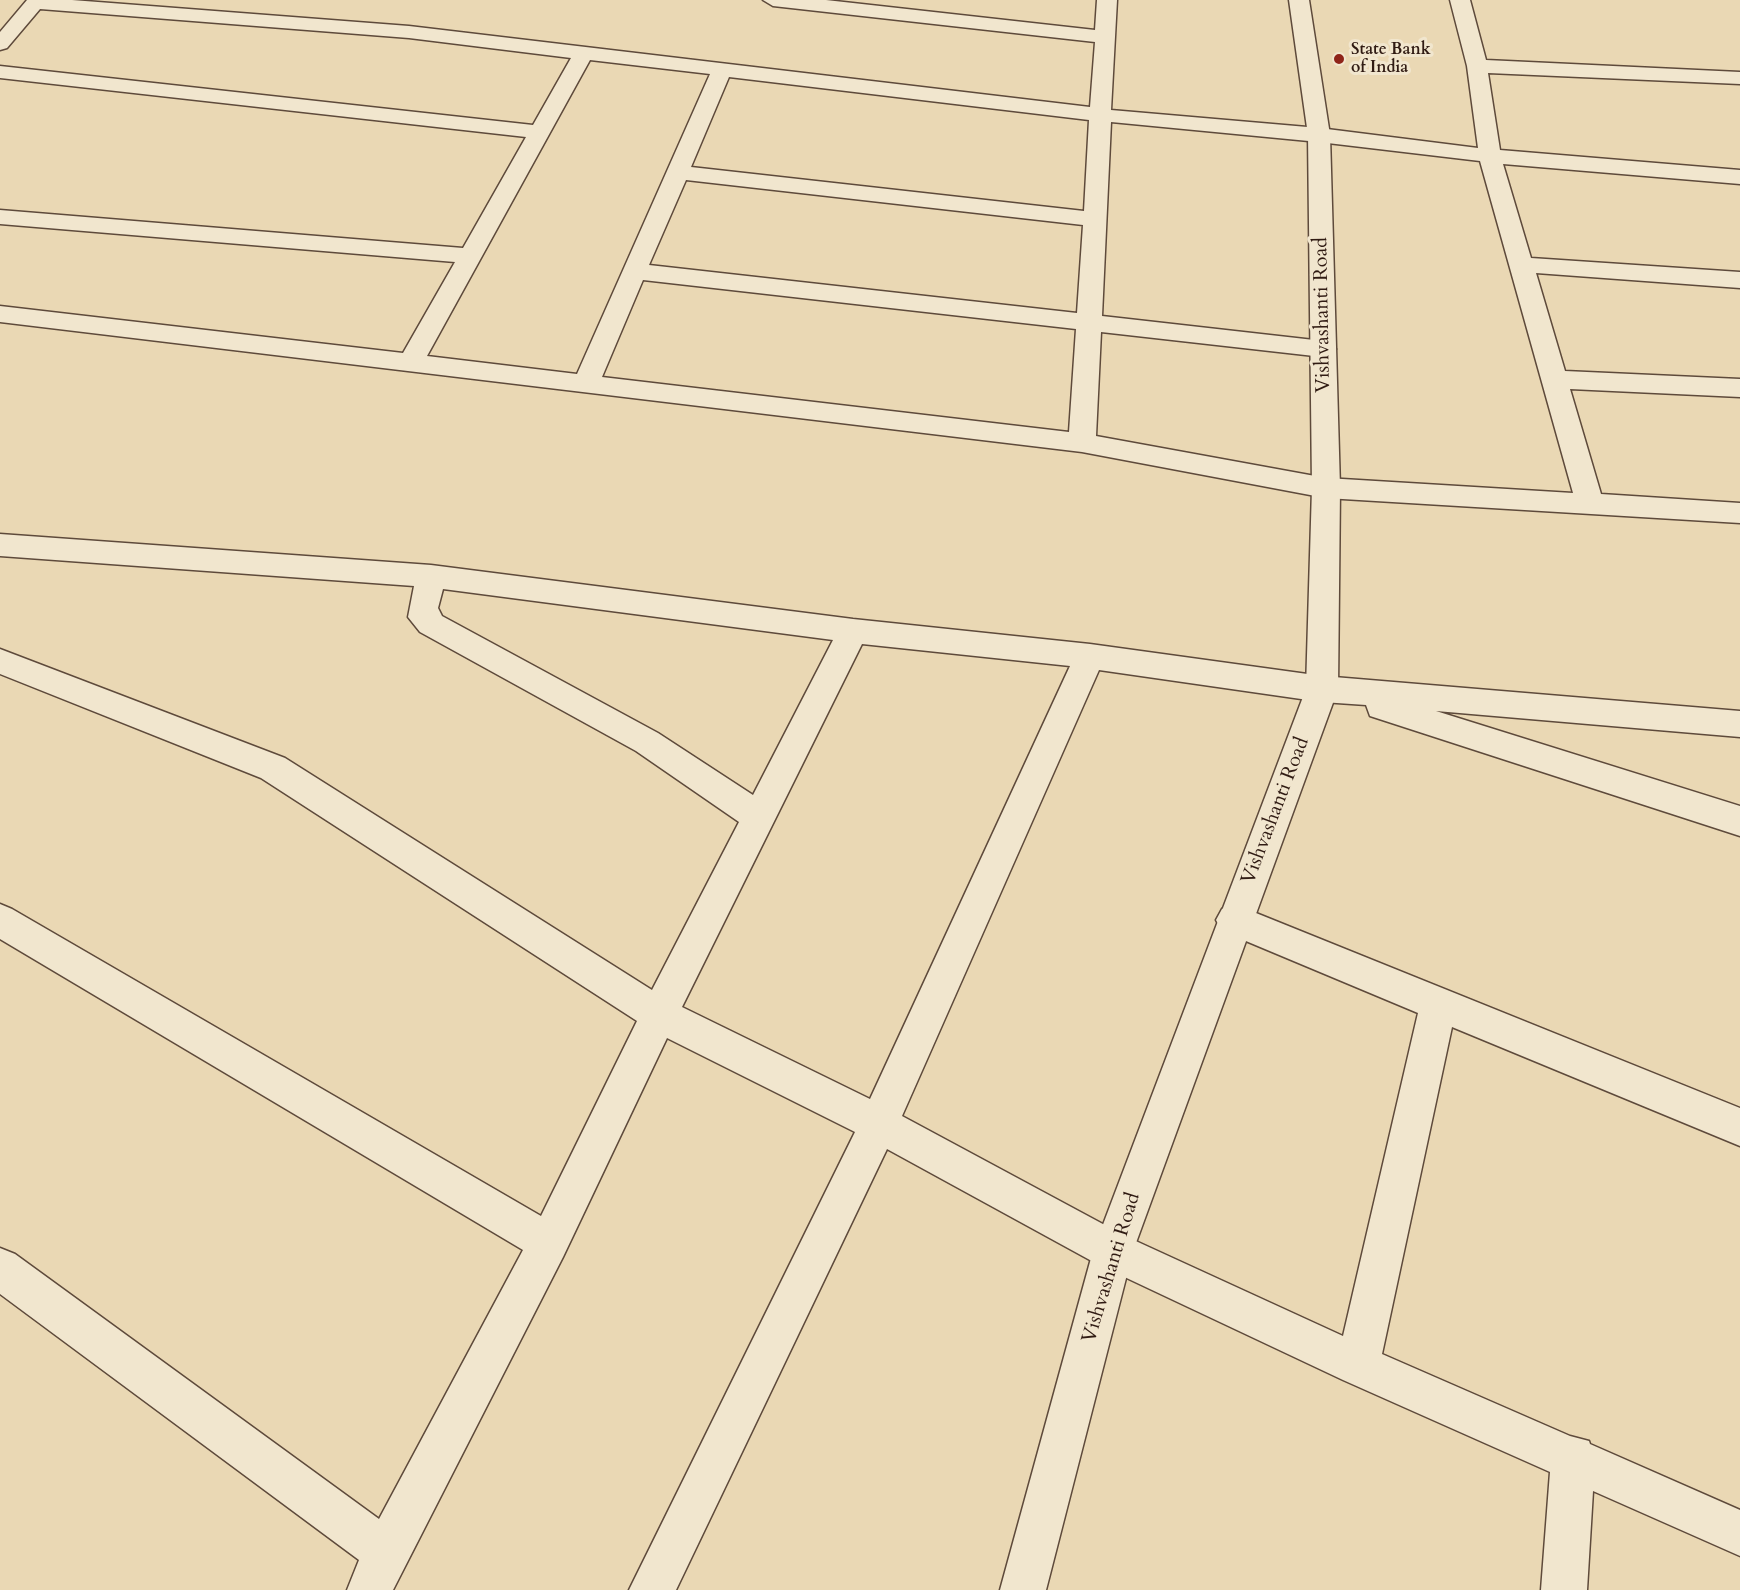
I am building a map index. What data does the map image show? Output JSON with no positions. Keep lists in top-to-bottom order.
{
  "streets": {
    "street": ["Vishvashanti Road"]
  },
  "places": ["State Bank of India"]
}
